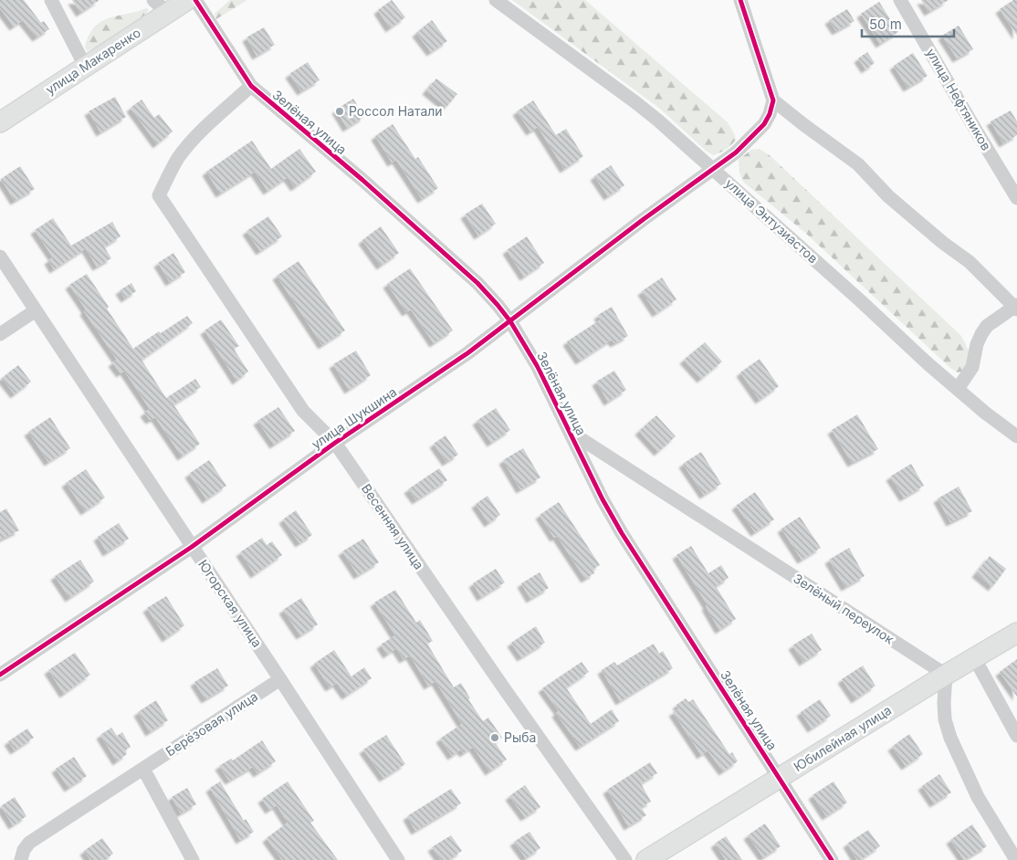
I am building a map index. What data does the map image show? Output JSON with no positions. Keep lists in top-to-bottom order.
{
  "streets": {
    "street": [
      "улица Макаренко",
      "улица Нефтяников",
      "Зелёная улица",
      "улица Энтузиастов",
      "улица Шукшина",
      "Весенняя улица",
      "Югорская улица",
      "Зелёный переулок",
      "Берёзовая улица",
      "Юбилейная улица"
    ]
  },
  "crossings": [
    ["Зелёная улица", "улица Шукшина"],
    ["Зелёная улица", "Весенняя улица"],
    ["Зелёная улица", "Зелёный переулок"],
    ["Зелёная улица", "Юбилейная улица"],
    ["улица Энтузиастов", "улица Шукшина"],
    ["улица Шукшина", "Весенняя улица"],
    ["улица Шукшина", "Югорская улица"],
    ["Югорская улица", "Берёзовая улица"],
    ["Зелёный переулок", "Юбилейная улица"]
  ],
  "places": ["Россол Натали", "Рыба"],
  "scale_bar": "50 m"
}
